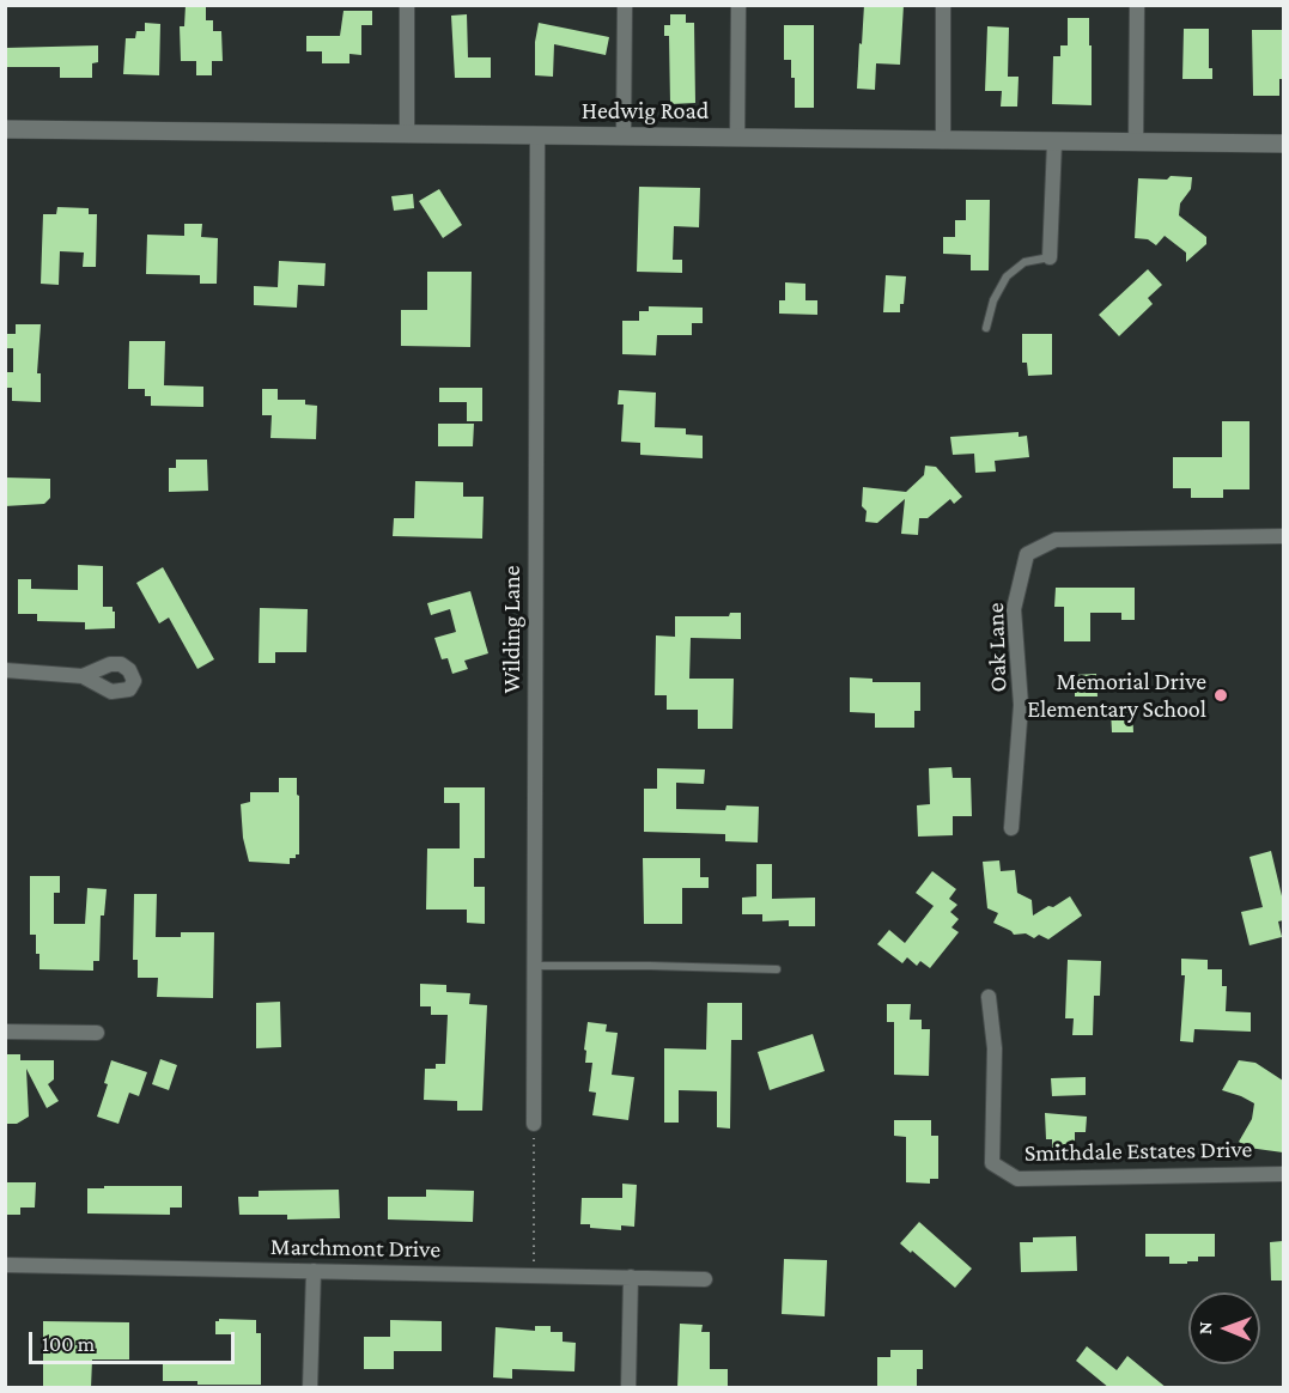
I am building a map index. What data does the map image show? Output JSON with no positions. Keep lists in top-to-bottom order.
{
  "streets": {
    "street": [
      "Hedwig Road",
      "Wilding Lane",
      "Oak Lane",
      "Smithdale Estates Drive",
      "Marchmont Drive"
    ]
  },
  "crossings": [
    ["Hedwig Road", "Wilding Lane"]
  ],
  "places": ["Memorial Drive Elementary School"],
  "scale_bar": "100 m",
  "north": "left"
}
